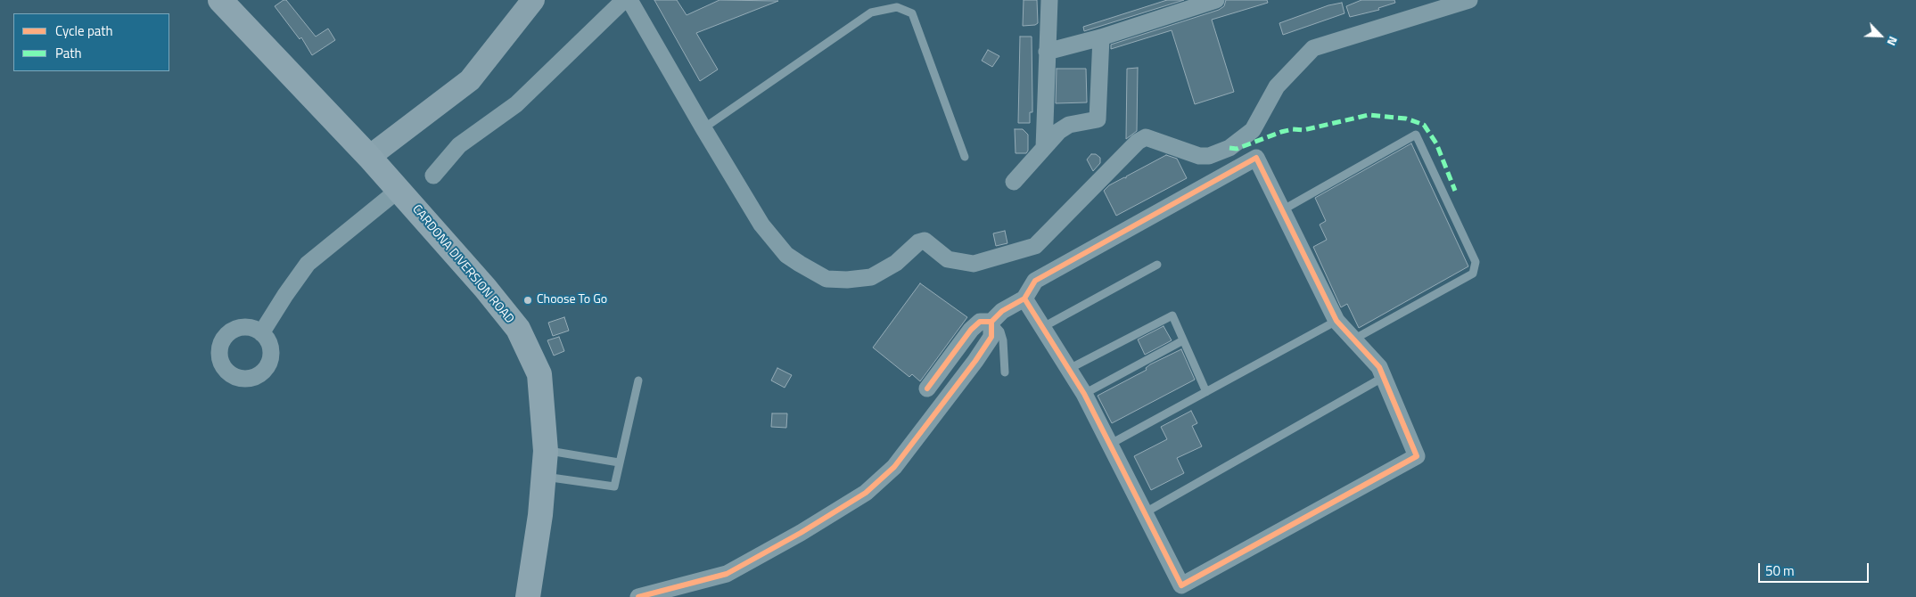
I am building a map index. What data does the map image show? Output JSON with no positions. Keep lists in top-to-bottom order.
{
  "streets": {
    "main road": ["CARDONA DIVERSION ROAD"]
  },
  "places": ["Choose To Go"],
  "legend": ["Cycle path", "Path"],
  "scale_bar": "50 m",
  "north": "bottom right"
}
